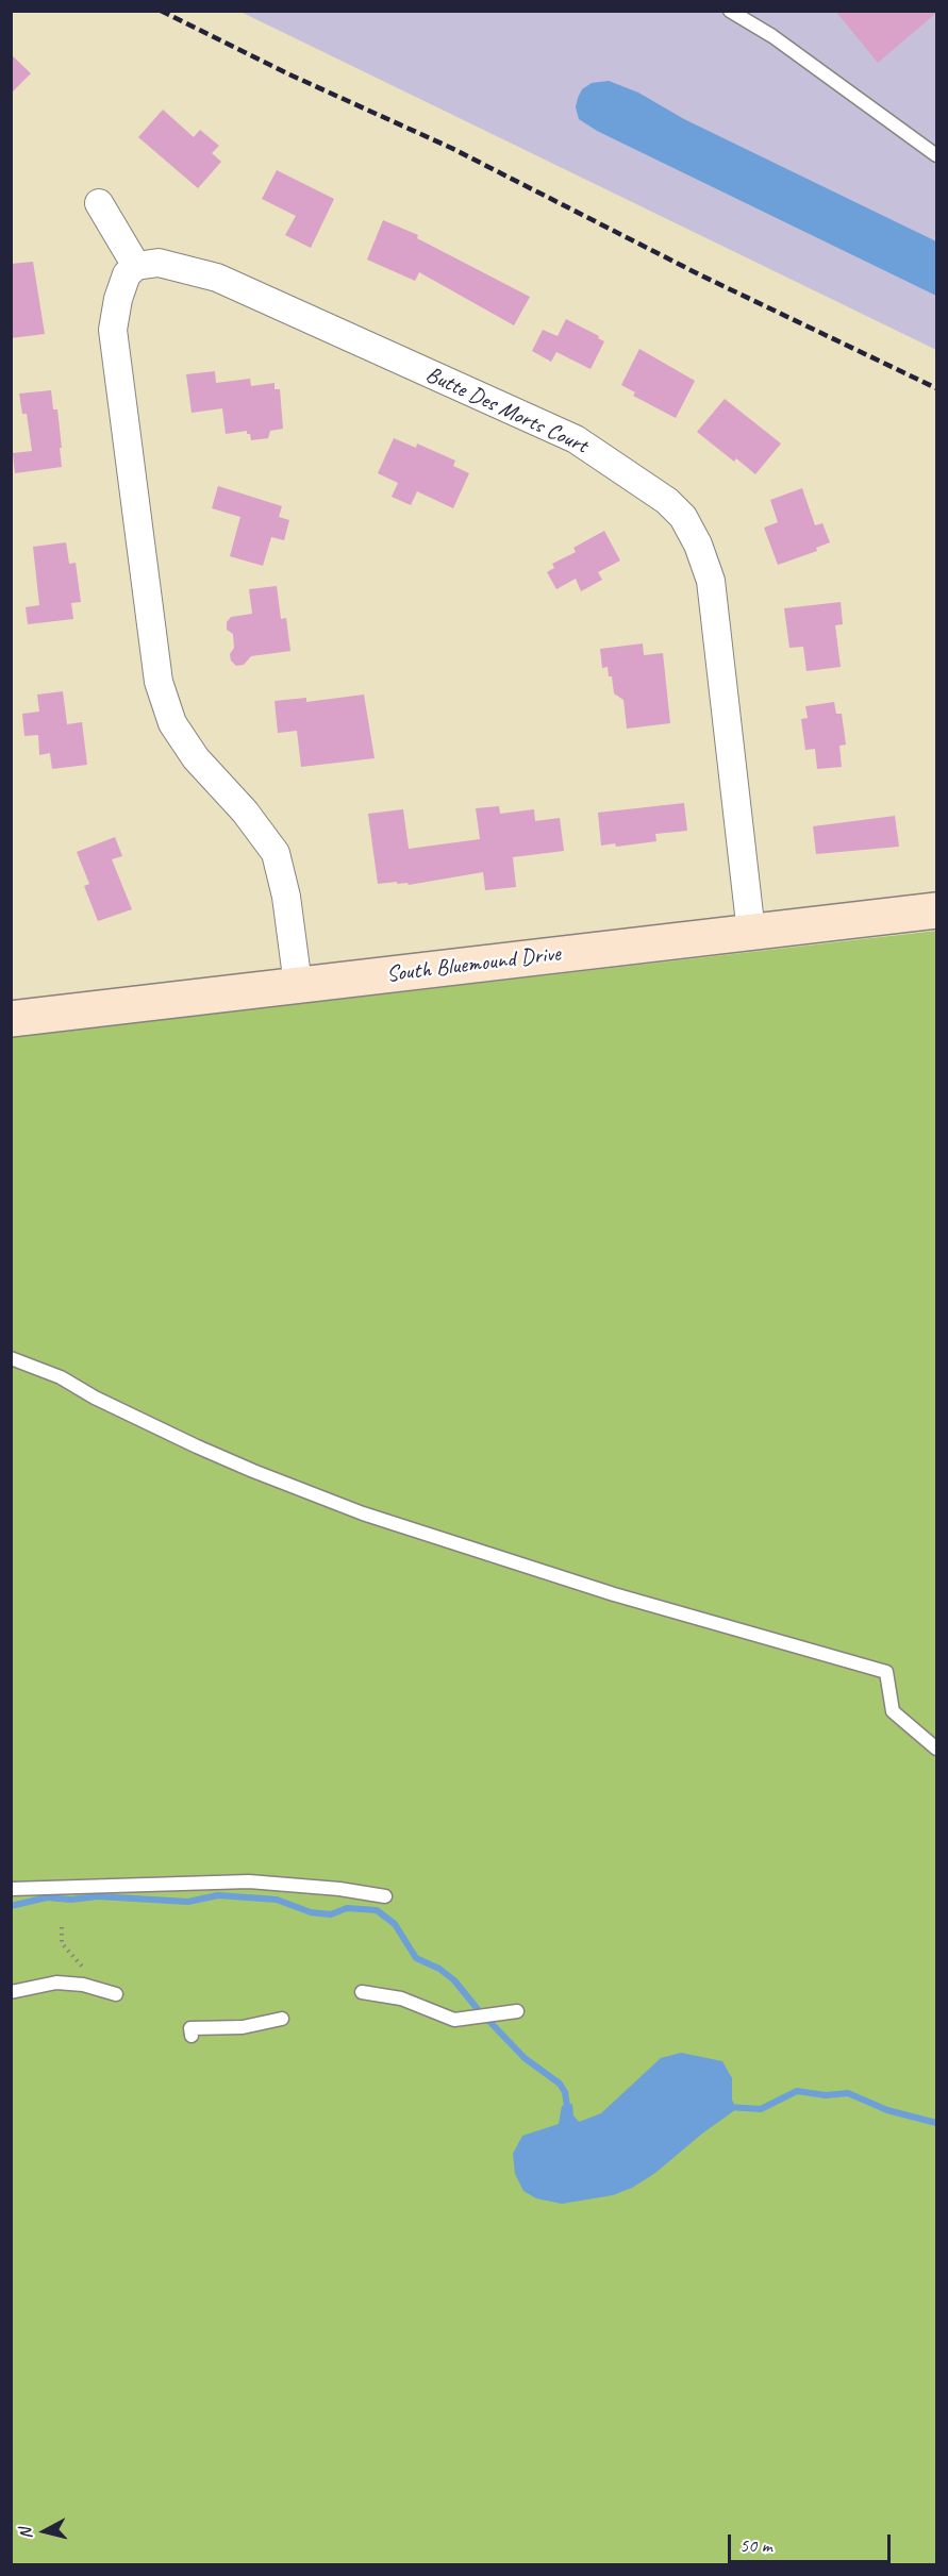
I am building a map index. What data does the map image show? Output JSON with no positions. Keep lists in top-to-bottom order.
{
  "streets": {
    "main road": ["South Bluemound Drive"],
    "street": ["Butte Des Morts Court"]
  },
  "crossings": [
    ["Butte Des Morts Court", "South Bluemound Drive"]
  ],
  "scale_bar": "50 m",
  "north": "left"
}
